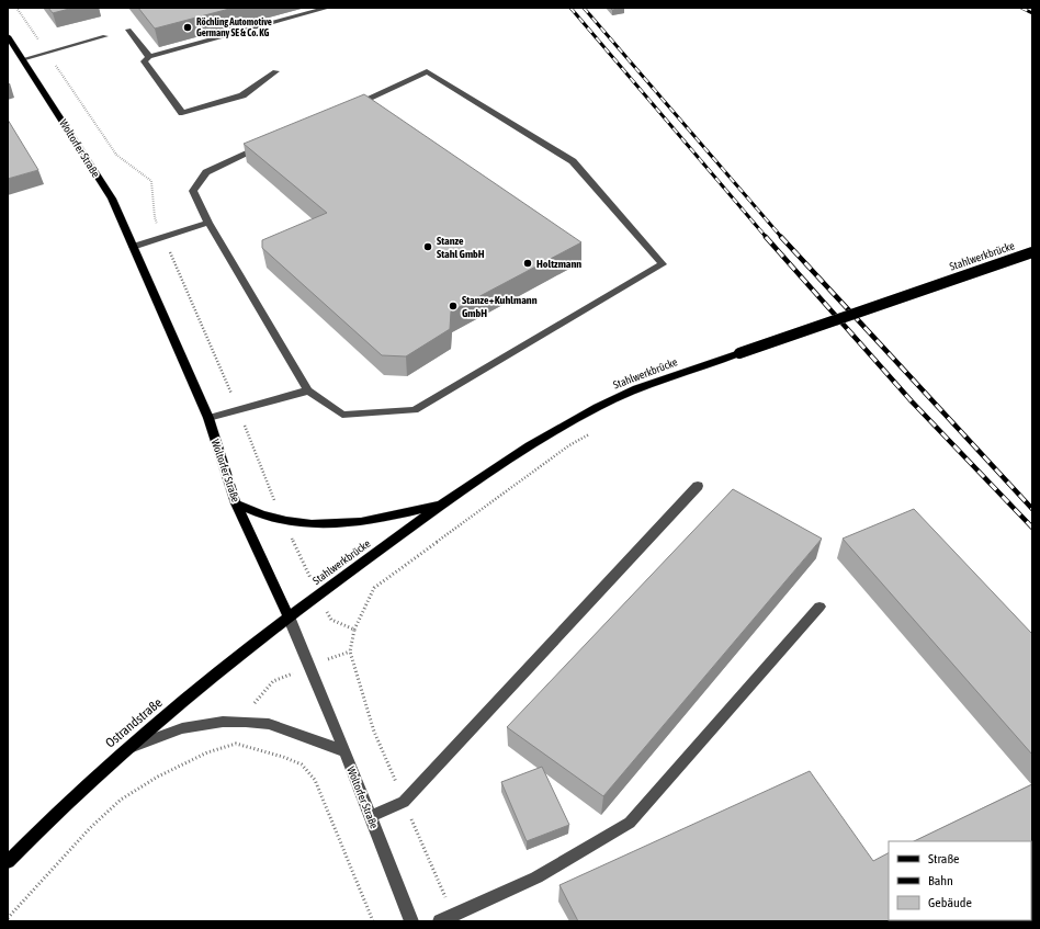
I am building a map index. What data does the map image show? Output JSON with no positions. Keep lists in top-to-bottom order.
{
  "streets": {
    "main road": ["Woltorfer Straße", "Stahlwerkbrücke", "Ostrandstraße"]
  },
  "crossings": [
    ["Woltorfer Straße", "Stahlwerkbrücke"],
    ["Woltorfer Straße", "Ostrandstraße"],
    ["Stahlwerkbrücke", "Ostrandstraße"]
  ],
  "places": [
    "Röchling Automotive Germany SE & Co. KG",
    "Stanze Stahl GmbH",
    "Holtzmann",
    "Stanze+Kuhlmann GmbH"
  ],
  "legend": ["Straße", "Bahn", "Gebäude"]
}
